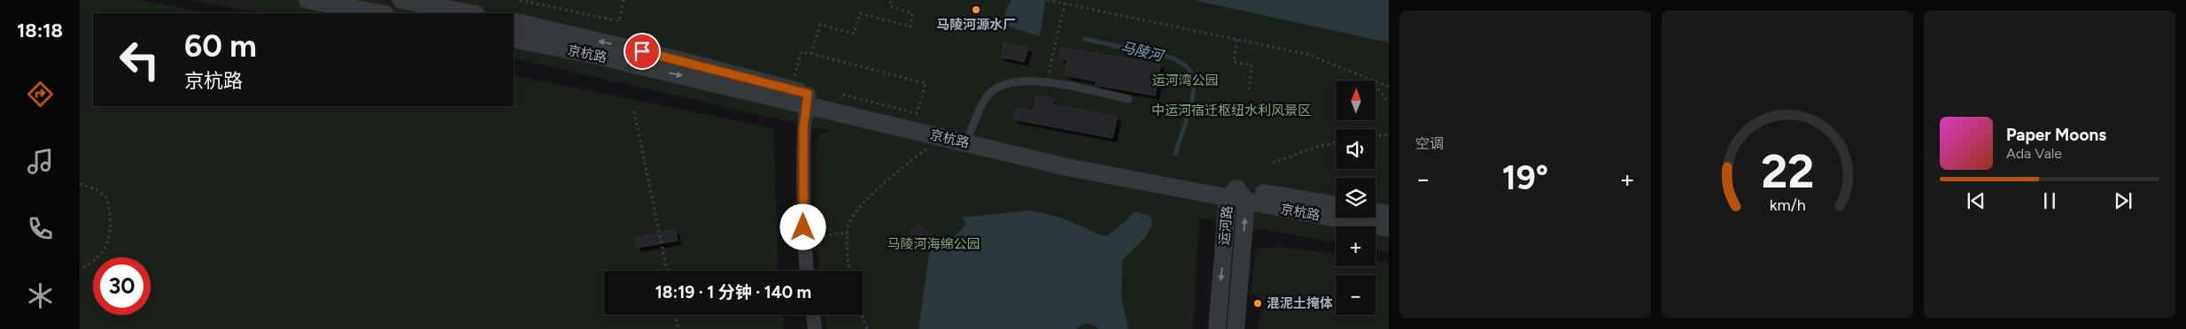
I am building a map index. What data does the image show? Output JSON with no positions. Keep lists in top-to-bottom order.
{
  "streets": {
    "street": ["京杭路", "运河路"]
  },
  "crossings": [
    ["京杭路", "运河路"]
  ],
  "water": ["马陵河"],
  "parks": ["运河湾公园", "中运河宿迁枢纽水利风景区", "马陵河海绵公园"],
  "places": ["马陵河源水厂", "混泥土掩体"],
  "north": "top",
  "page": {
    "tabs": "18:18",
    "tile": "空调",
    "turn": ["60 m", "京杭路"],
    "map_buttons": ["+", "−"],
    "song": ["Paper Moons", "Ada Vale"],
    "heat": ["−", "19°", "+"],
    "limit": "30",
    "trip": "18:19 · 1 分钟 · 140 m",
    "gauge": ["22", "km/h"]
  }
}
